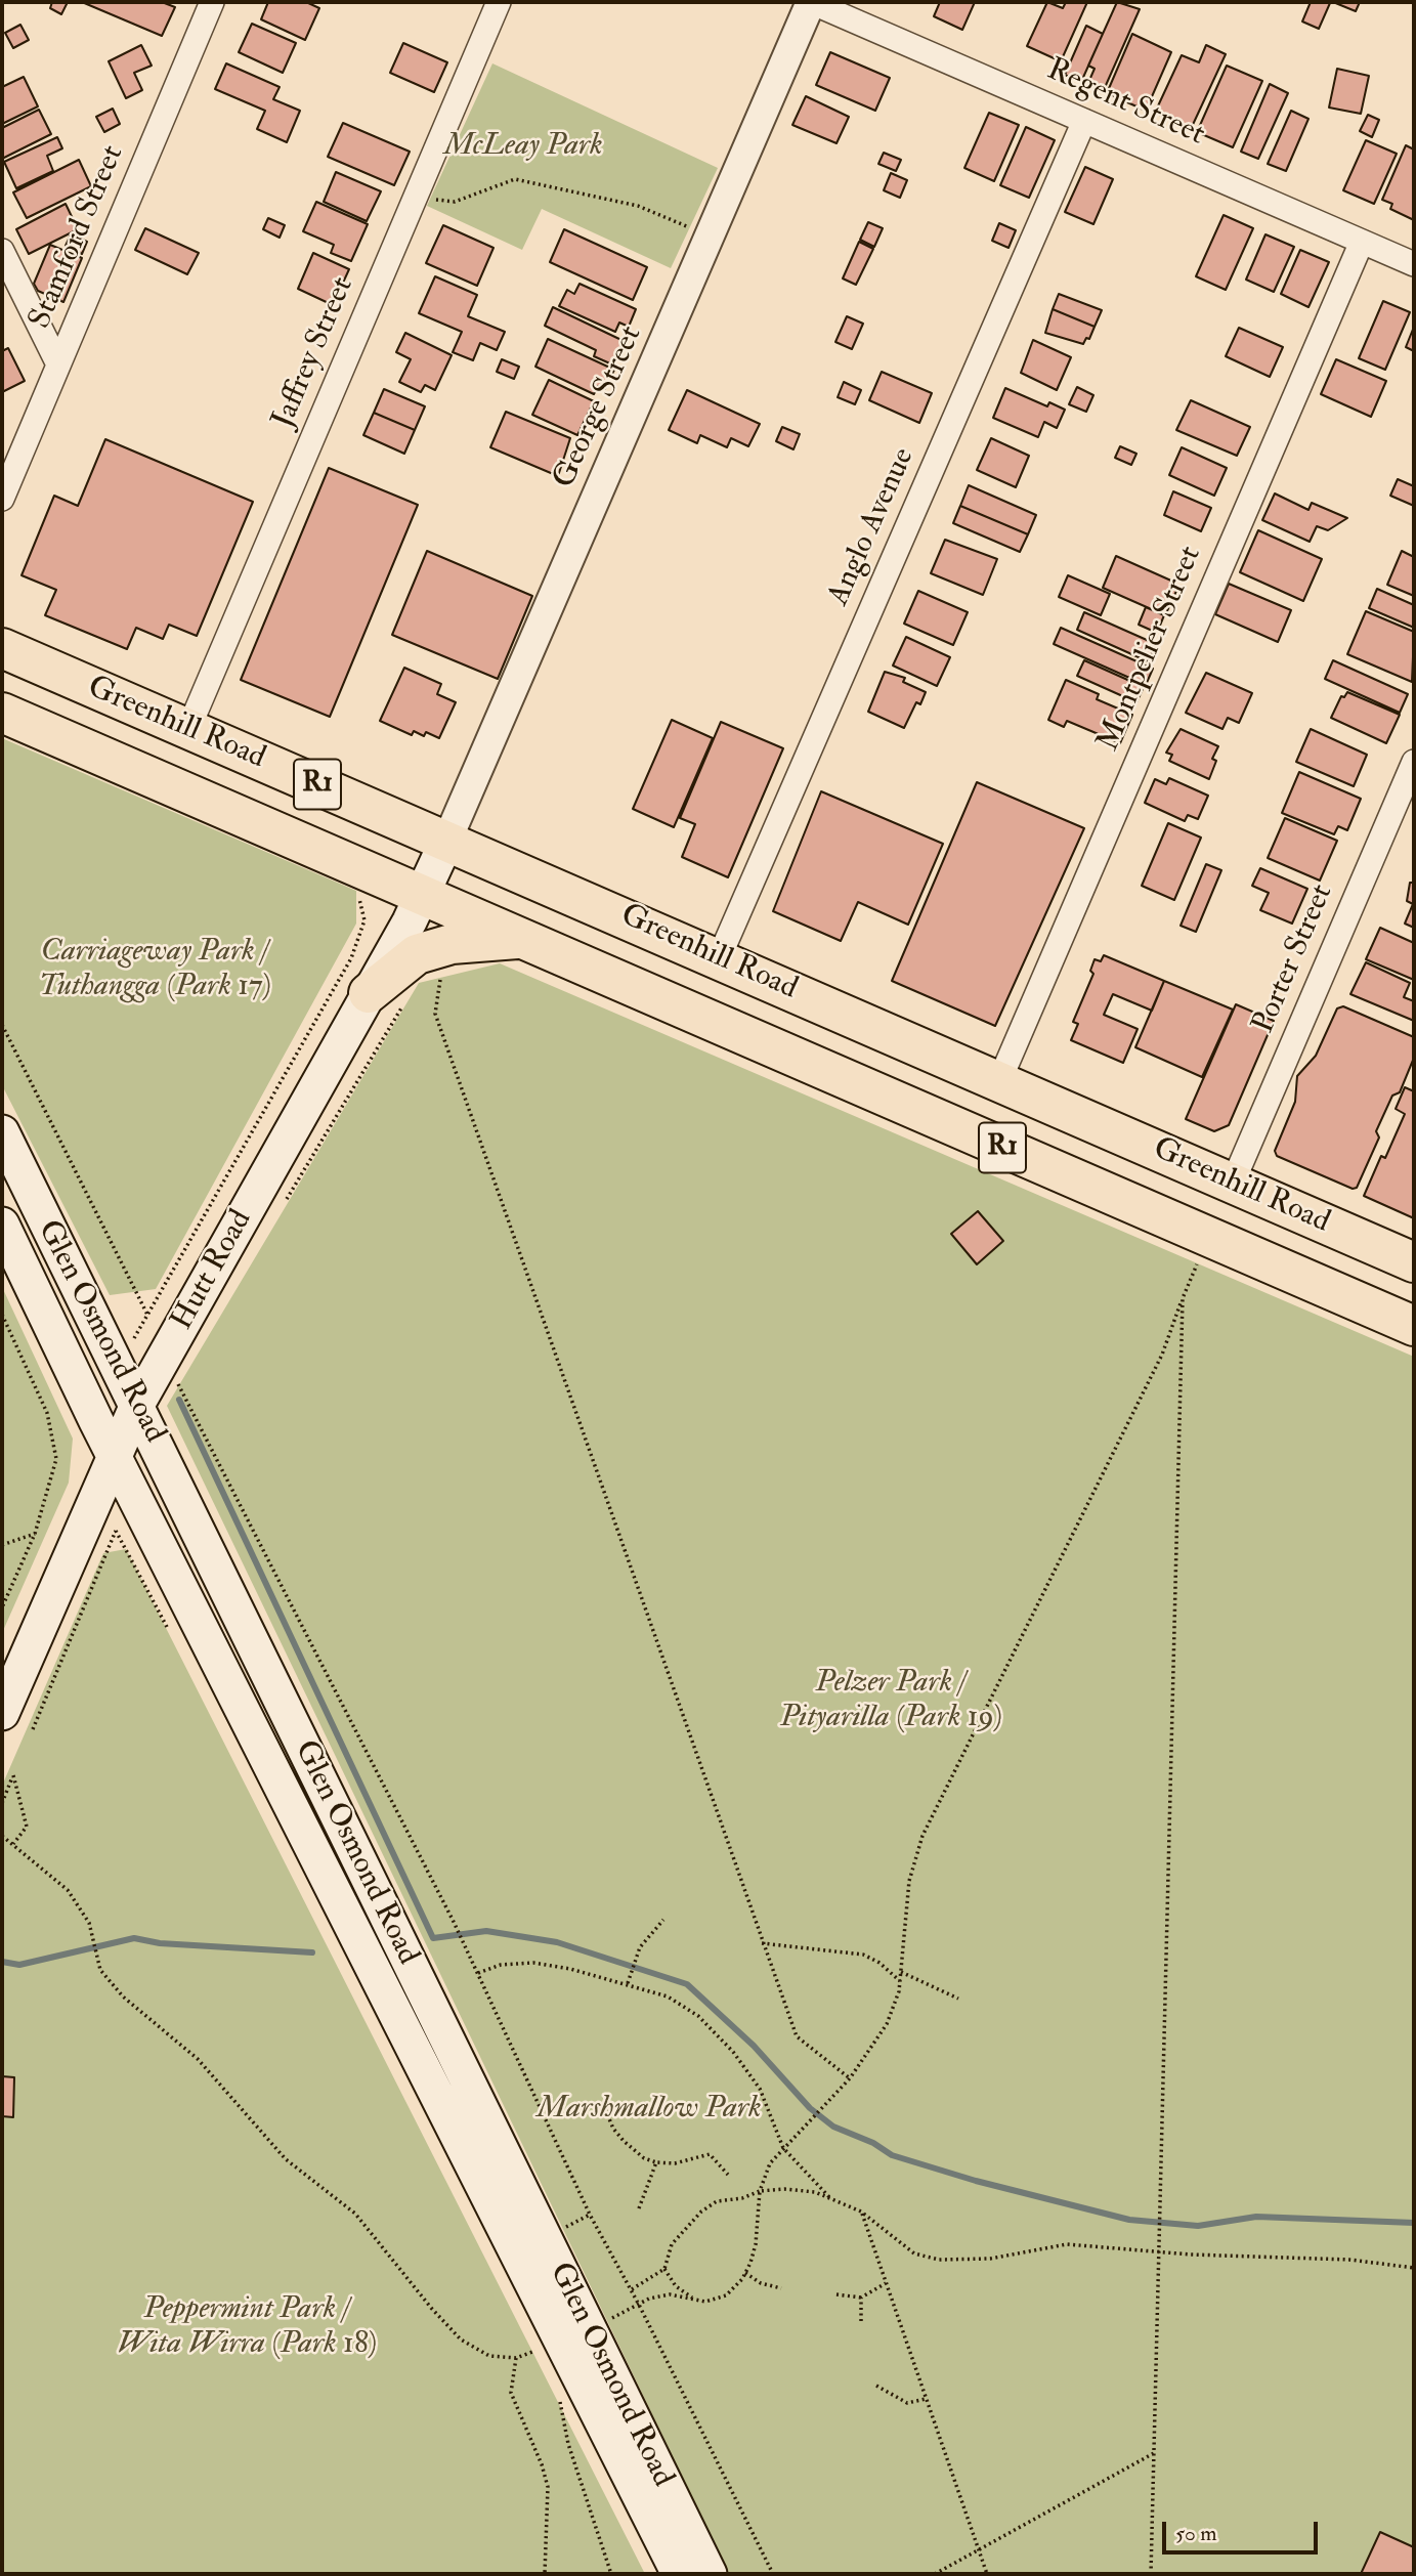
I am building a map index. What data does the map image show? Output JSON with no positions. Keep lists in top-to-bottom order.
{
  "streets": {
    "highway": ["Greenhill Road", "R1"],
    "main road": ["Hutt Road", "Glen Osmond Road"],
    "street": [
      "Regent Street",
      "Stamford Street",
      "Jaffrey Street",
      "George Street",
      "Anglo Avenue",
      "Montpelier Street",
      "Porter Street"
    ]
  },
  "crossings": [
    ["Regent Street", "George Street"],
    ["Regent Street", "Anglo Avenue"],
    ["Regent Street", "Montpelier Street"],
    ["Jaffrey Street", "Greenhill Road"],
    ["George Street", "Greenhill Road"],
    ["George Street", "Hutt Road"],
    ["Anglo Avenue", "Greenhill Road"],
    ["Montpelier Street", "Greenhill Road"],
    ["Greenhill Road", "Porter Street"],
    ["Greenhill Road", "Hutt Road"],
    ["Hutt Road", "Glen Osmond Road"]
  ],
  "parks": [
    "McLeay Park",
    "Carriageway Park / Tuthangga (Park 17)",
    "Pelzer Park / Pityarilla (Park 19)",
    "Marshmallow Park",
    "Peppermint Park / Wita Wirra (Park 18)"
  ],
  "scale_bar": "50 m"
}
